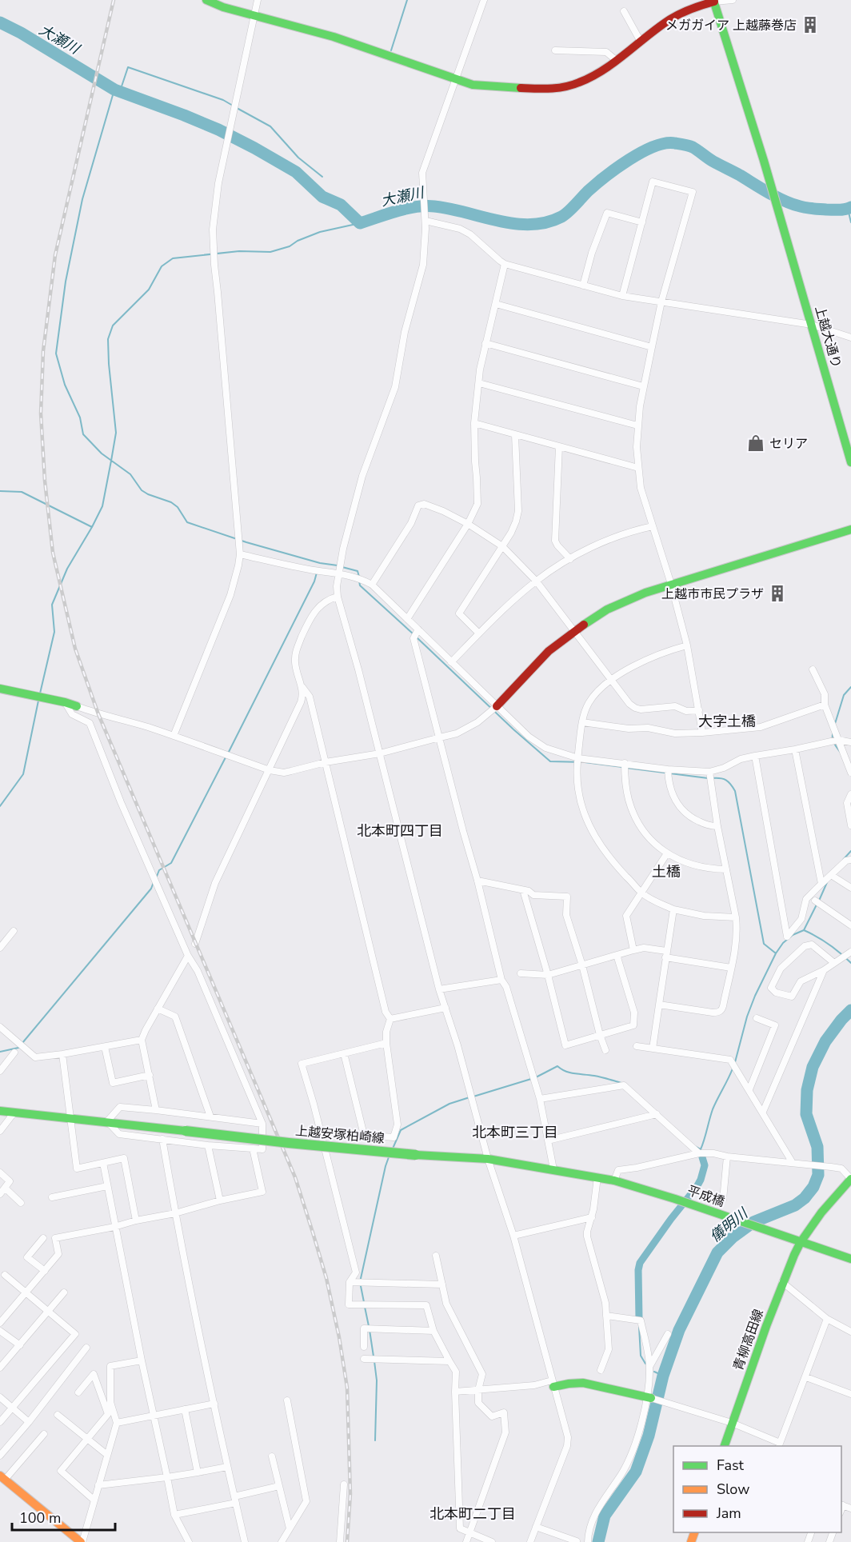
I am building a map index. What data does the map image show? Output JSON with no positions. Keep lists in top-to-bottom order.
{
  "streets": {
    "main road": [
      "上越大通り",
      "上越安塚柏崎線",
      "平成橋",
      "青柳高田線"
    ]
  },
  "crossings": [
    ["上越安塚柏崎線", "平成橋"],
    ["平成橋", "青柳高田線"]
  ],
  "districts": [
    "大字土橋",
    "北本町四丁目",
    "土橋",
    "北本町三丁目",
    "北本町二丁目"
  ],
  "water": ["大瀬川", "儀明川"],
  "places": {
    "building": ["メガガイア 上越藤巻店", "上越市市民プラザ"],
    "shop": ["セリア"]
  },
  "legend": ["Fast", "Slow", "Jam"],
  "scale_bar": "100 m"
}
